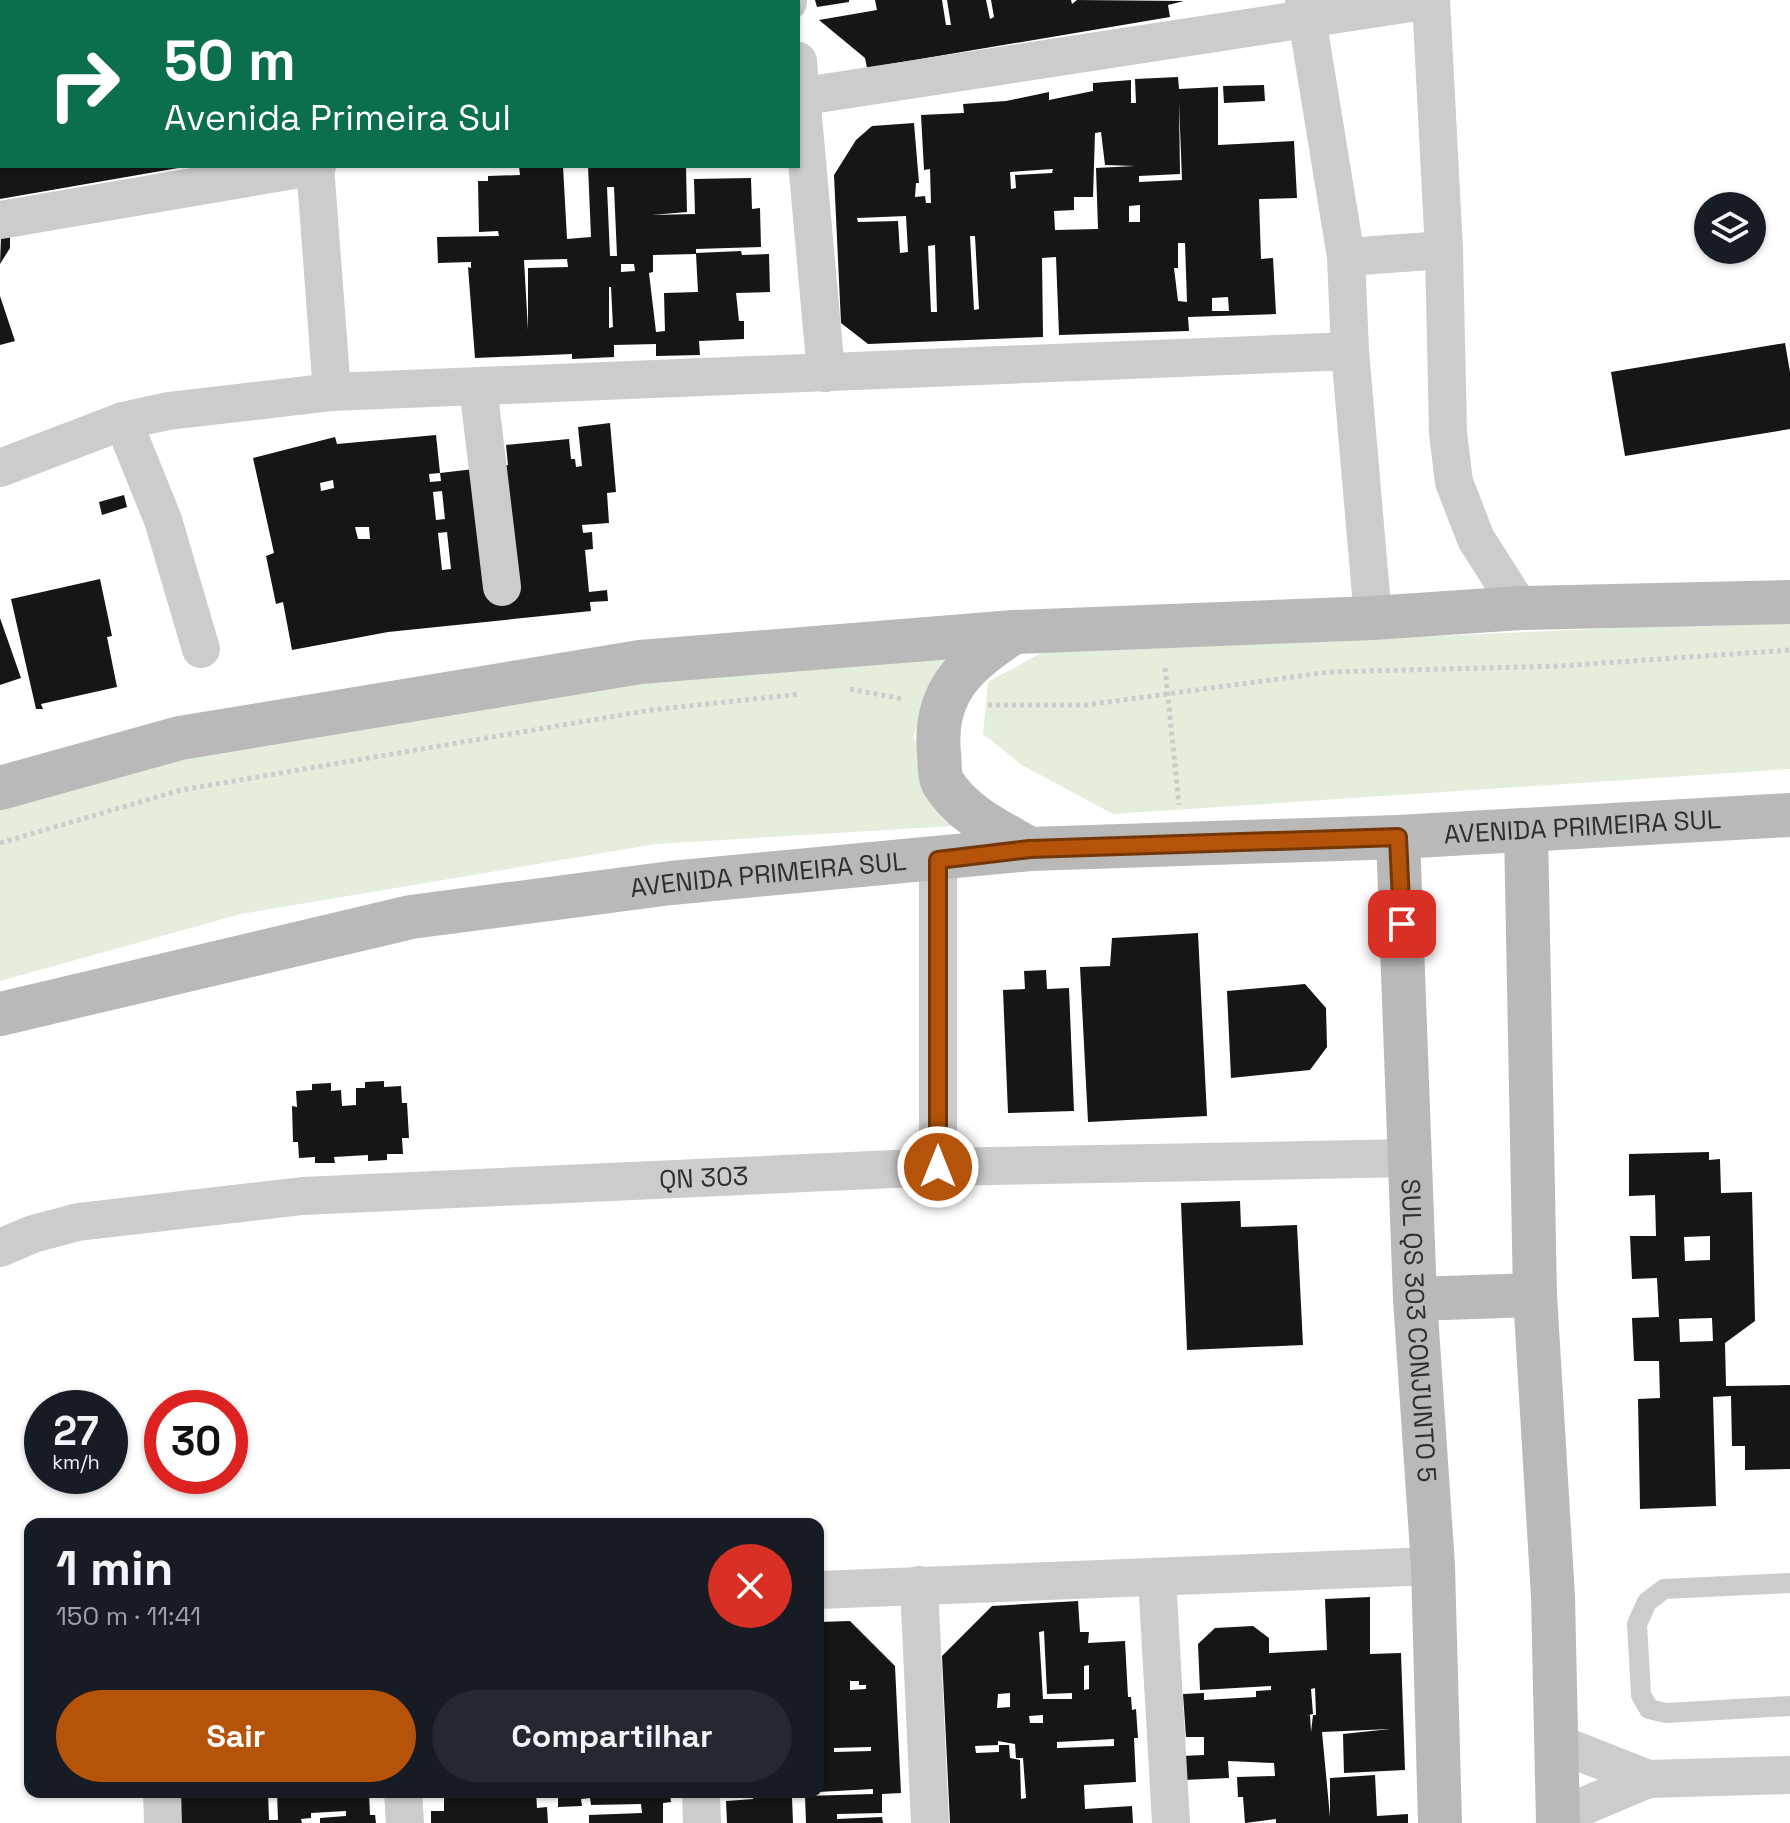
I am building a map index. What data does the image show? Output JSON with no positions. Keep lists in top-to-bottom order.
{
  "streets": {
    "main road": ["AVENIDA PRIMEIRA SUL", "SUL QS 303 CONJUNTO 5"],
    "street": ["QN 303"]
  },
  "crossings": [
    ["AVENIDA PRIMEIRA SUL", "SUL QS 303 CONJUNTO 5"],
    ["QN 303", "SUL QS 303 CONJUNTO 5"]
  ],
  "page": {
    "turn": ["50 m", "Avenida Primeira Sul"],
    "speed": "27 km/h",
    "limit": "30",
    "heading": ["1 min", "150 m · 11:41"],
    "buttons": ["Sair", "Compartilhar"]
  }
}
